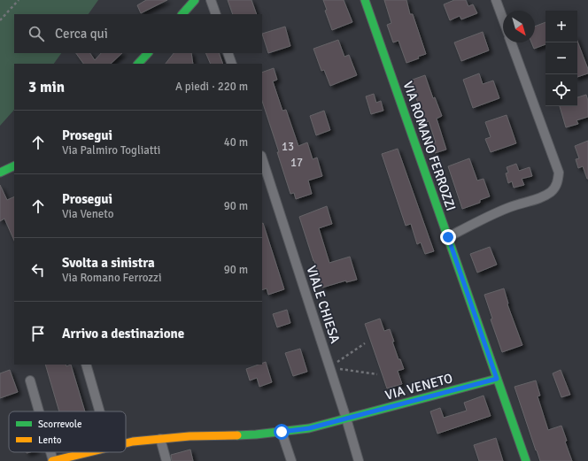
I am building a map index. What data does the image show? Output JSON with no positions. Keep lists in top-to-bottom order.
{
  "streets": {
    "street": ["VIA ROMANO FERROZZI", "VIALE CHIESA", "VIA VENETO"]
  },
  "crossings": [
    ["VIA ROMANO FERROZZI", "VIA VENETO"],
    ["VIALE CHIESA", "VIA VENETO"]
  ],
  "house_numbers": ["13", "17"],
  "legend": ["Scorrevole", "Lento"],
  "north": "bottom right",
  "page": {
    "map_buttons": ["+", "−"],
    "search": "Cerca qui",
    "heading": ["3 min", "A piedi · 220 m"],
    "list": [
      ["Prosegui", "Via Palmiro Togliatti", "40 m"],
      ["Prosegui", "Via Veneto", "90 m"],
      ["Svolta a sinistra", "Via Romano Ferrozzi", "90 m"],
      "Arrivo a destinazione"
    ]
  }
}
